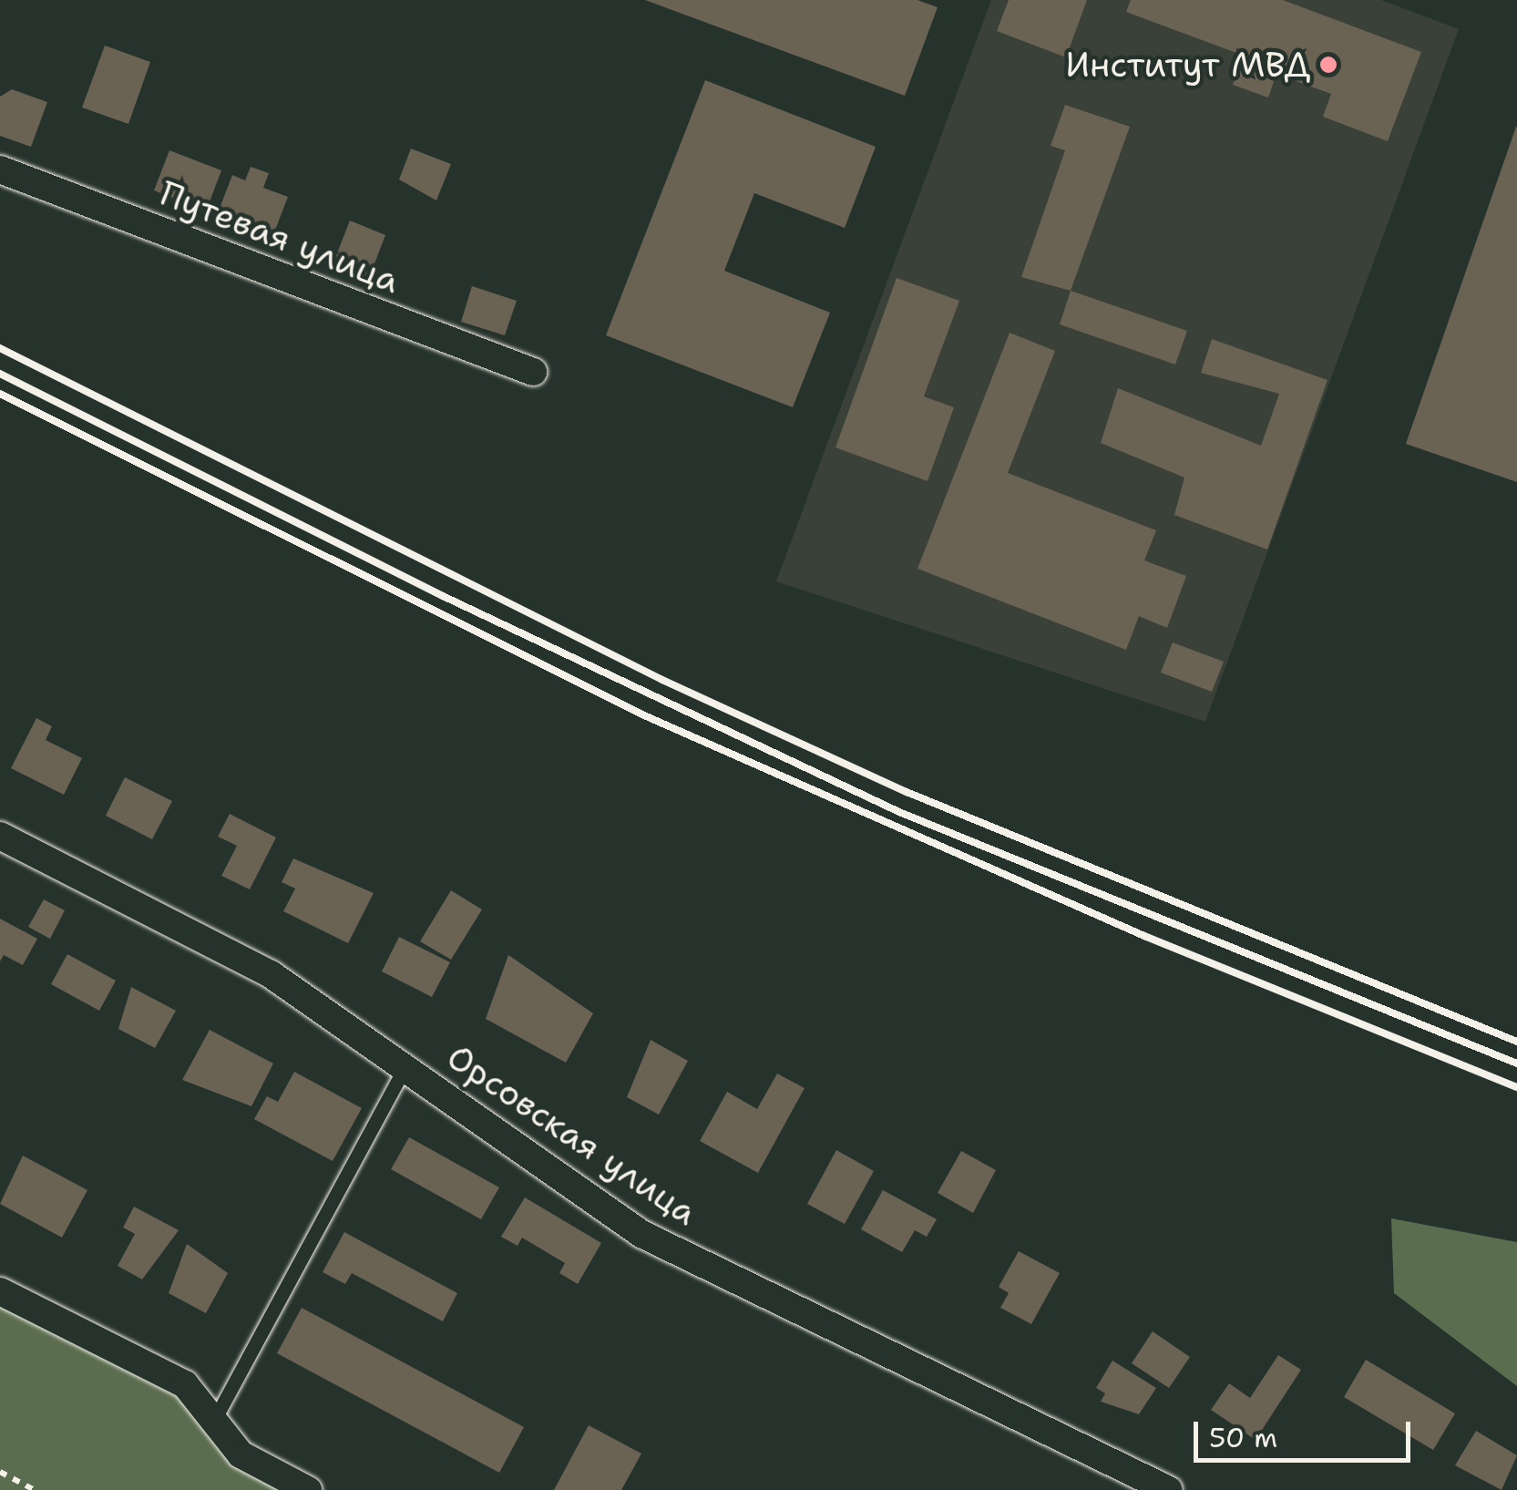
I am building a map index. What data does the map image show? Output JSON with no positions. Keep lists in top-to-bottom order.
{
  "streets": {
    "street": ["Путевая улица", "Орсовская улица"]
  },
  "places": ["Институт МВД"],
  "scale_bar": "50 m"
}
